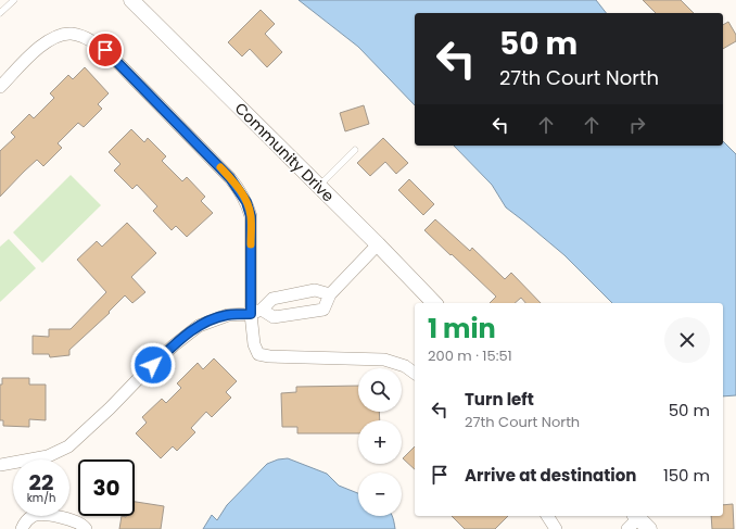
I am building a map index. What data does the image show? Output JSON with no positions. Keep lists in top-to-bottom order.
{
  "streets": {
    "street": ["Community Drive"]
  },
  "page": {
    "turn": ["50 m", "27th Court North"],
    "heading": ["1 min", "200 m · 15:51"],
    "map_buttons": ["+", "−"],
    "list": [
      {
        "name": "Turn left",
        "note": "27th Court North",
        "value": "50 m"
      },
      {
        "name": "Arrive at destination",
        "value": "150 m"
      }
    ],
    "speed": "22 km/h",
    "limit": "30"
  }
}
